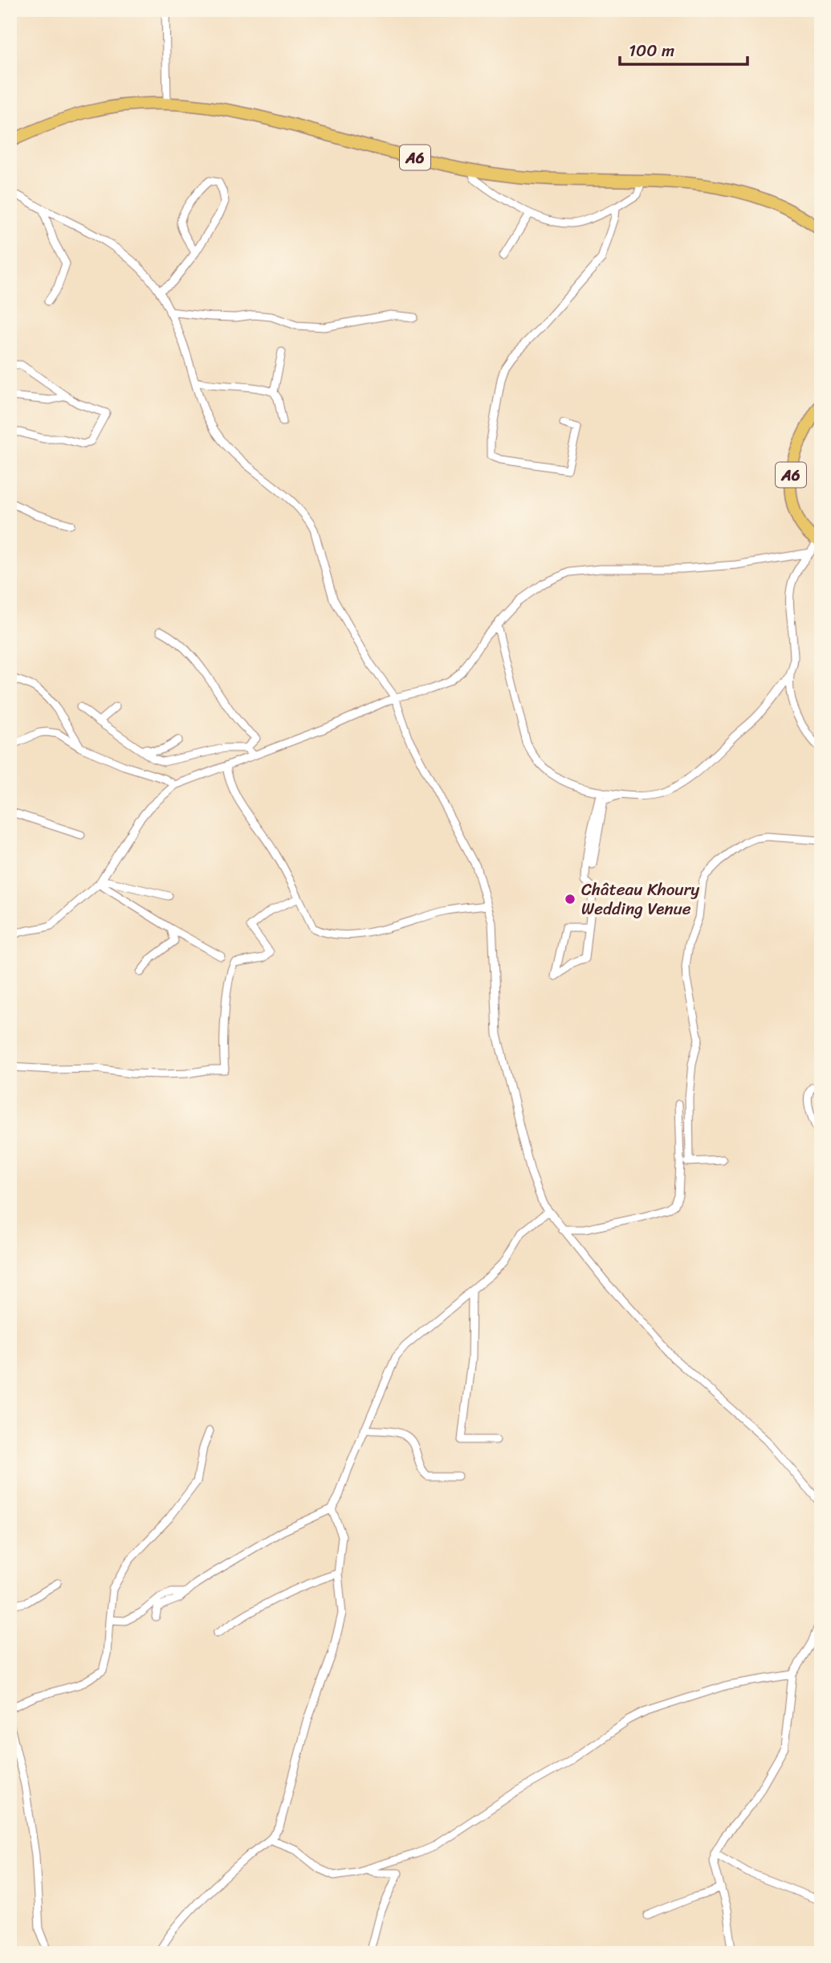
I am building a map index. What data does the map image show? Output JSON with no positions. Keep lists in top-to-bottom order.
{
  "streets": {
    "highway": ["A6"]
  },
  "places": ["Château Khoury Wedding Venue"],
  "scale_bar": "100 m"
}
